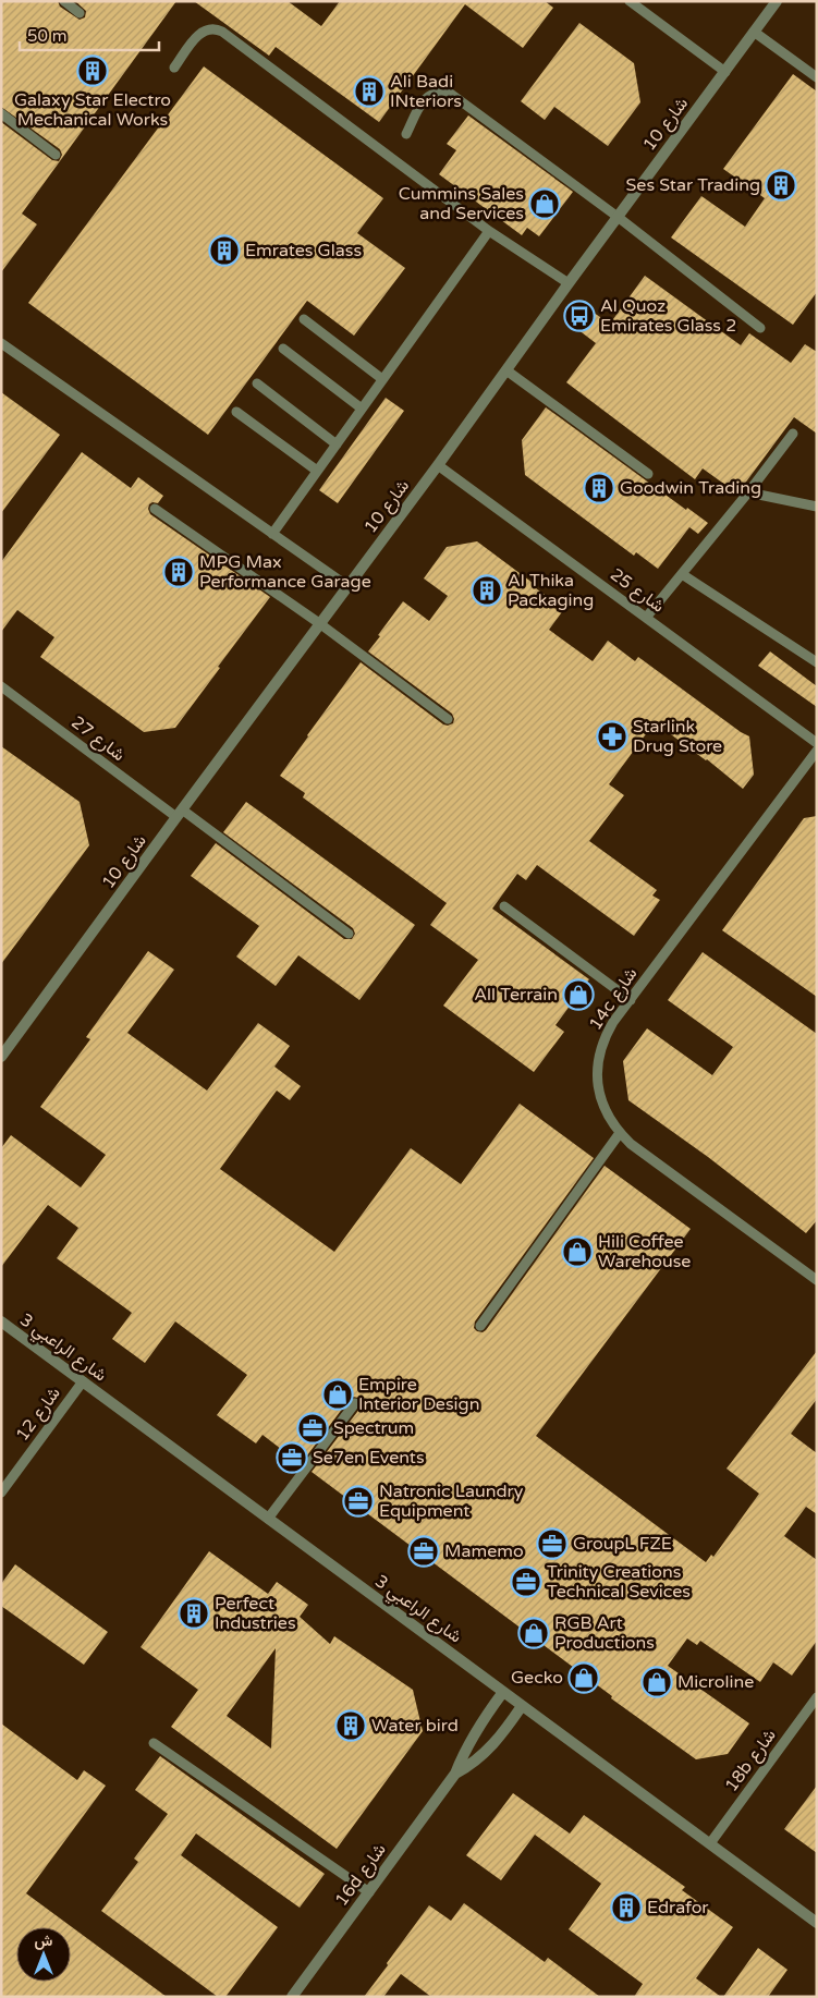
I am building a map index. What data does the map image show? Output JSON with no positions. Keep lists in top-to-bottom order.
{
  "streets": {
    "street": ["شارع 10", "شارع الراعبي 3", "16d شارع"],
    "lane": [
      "شارع 25",
      "شارع 27",
      "14c شارع",
      "شارع 12",
      "18b شارع"
    ]
  },
  "crossings": [
    ["شارع 10", "شارع 25"],
    ["شارع 10", "شارع 27"],
    ["شارع الراعبي 3", "شارع 12"],
    ["شارع الراعبي 3", "18b شارع"],
    ["شارع الراعبي 3", "16d شارع"]
  ],
  "places": {
    "building": [
      "Galaxy Star Electro Mechanical Works",
      "Ali Badi INteriors",
      "Ses Star Trading",
      "Emrates Glass",
      "Goodwin Trading",
      "MPG Max Performance Garage",
      "Al Thika Packaging",
      "Perfect Industries",
      "Water bird",
      "Edrafor"
    ],
    "shop": [
      "Cummins Sales and Services",
      "All Terrain",
      "Hili Coffee Warehouse",
      "Empire Interior Design",
      "RGB Art Productions",
      "Gecko",
      "Microline"
    ],
    "bus stop": ["Al Quoz Emirates Glass 2"],
    "pharmacy": ["Starlink Drug Store"],
    "office": [
      "Spectrum",
      "Se7en Events",
      "Natronic Laundry Equipment",
      "GroupL FZE",
      "Mamemo",
      "Trinity Creations Technical Sevices"
    ]
  },
  "scale_bar": "50 m",
  "north": "top"
}
